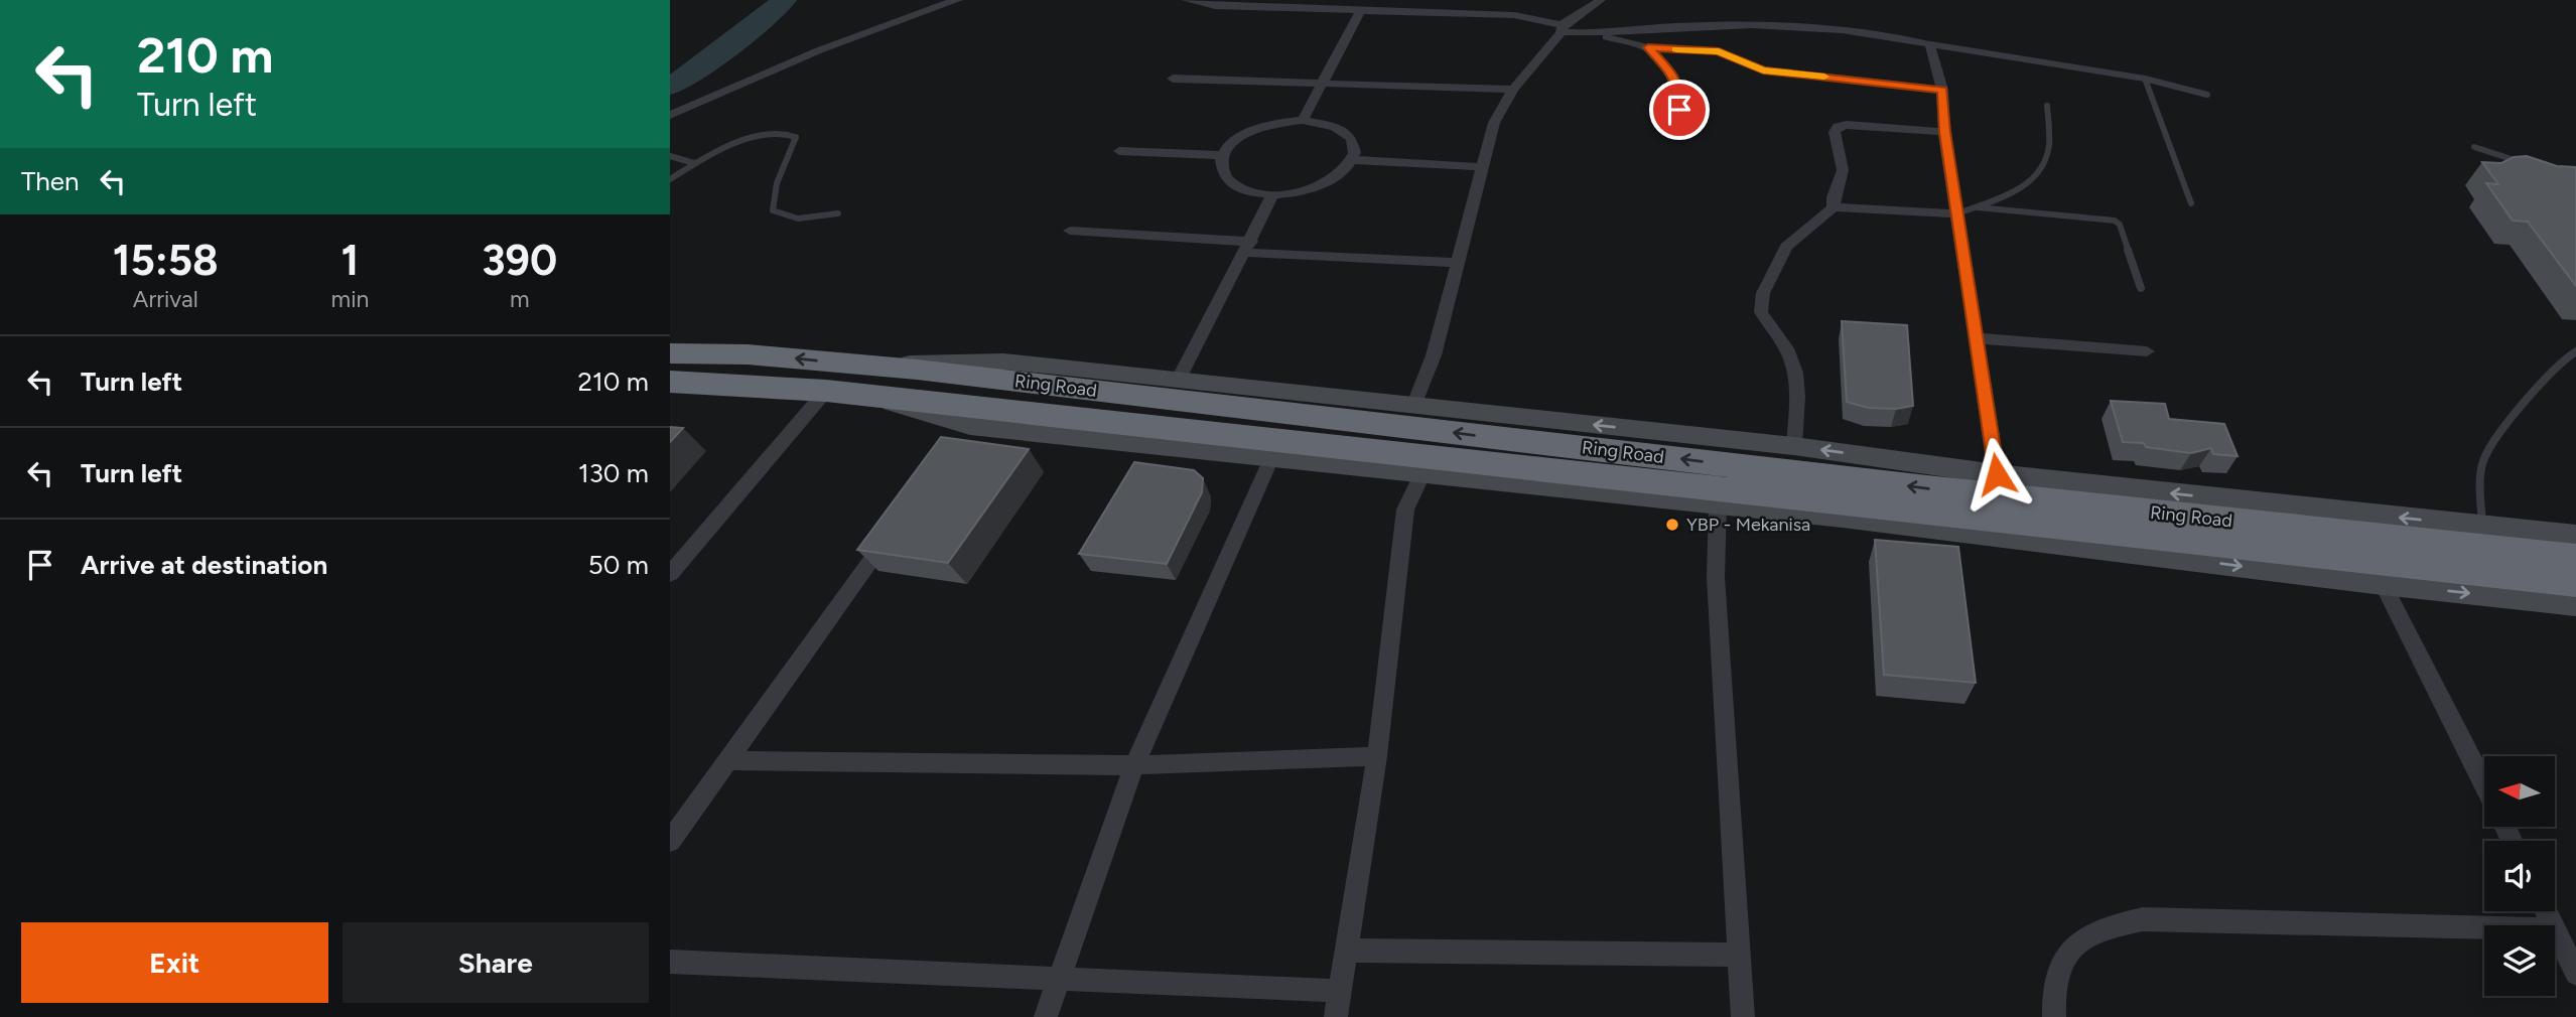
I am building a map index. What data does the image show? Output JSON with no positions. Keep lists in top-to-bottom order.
{
  "streets": {
    "highway": ["Ring Road"]
  },
  "places": ["YBP - Mekanisa"],
  "north": "left",
  "page": {
    "turn": ["210 m", "Turn left"],
    "then": "Then",
    "eta": [
      "15:58",
      "Arrival",
      "1",
      "min",
      "390",
      "m"
    ],
    "list": [
      {
        "name": "Turn left",
        "value": "210 m"
      },
      {
        "name": "Turn left",
        "value": "130 m"
      },
      {
        "name": "Arrive at destination",
        "value": "50 m"
      }
    ],
    "buttons": ["Exit", "Share"]
  }
}
